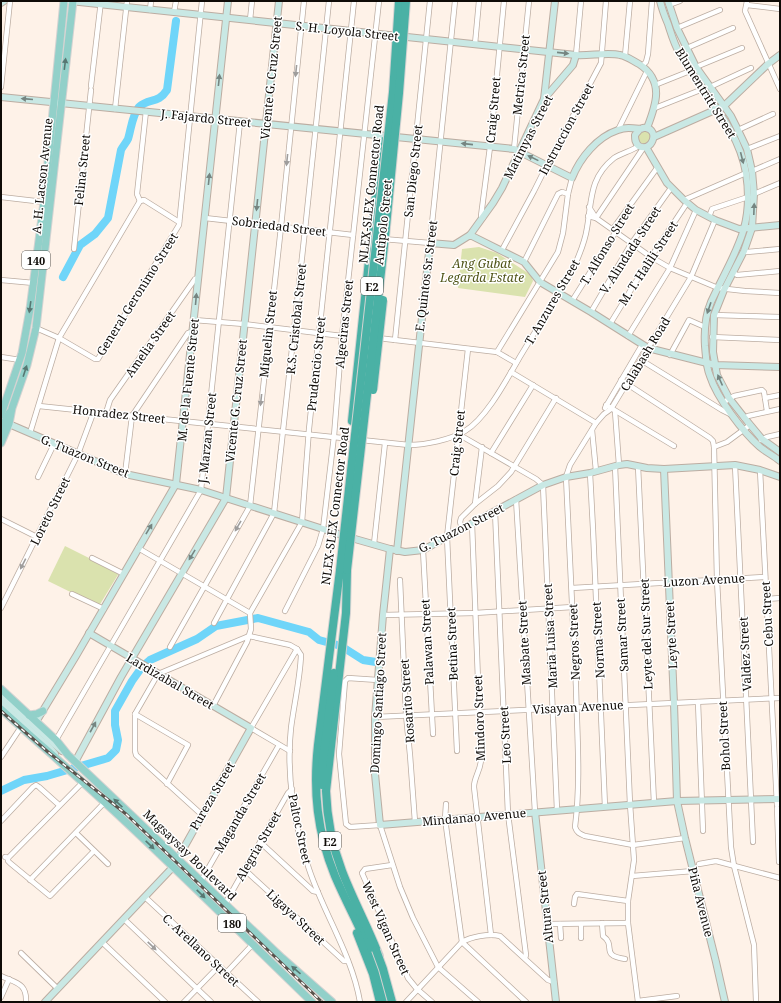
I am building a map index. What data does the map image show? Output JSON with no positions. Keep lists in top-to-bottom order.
{
  "streets": {
    "highway": ["NLEX-SLEX Connector Road", "E2"],
    "main road": [
      "A. H. Lacson Avenue",
      "140",
      "Magsaysay Boulevard",
      "180"
    ],
    "street": [
      "S. H. Loyola Street",
      "Metrica Street",
      "Vicente G. Cruz Street",
      "Blumentritt Street",
      "Craig Street",
      "J. Fajardo Street",
      "Instruccion Street",
      "Matimyas Street",
      "Felina Street",
      "San Diego Street",
      "Antipolo Street",
      "Sobriedad Street",
      "T. Alfonso Street",
      "V. Alindada Street",
      "M. T. Halili Street",
      "E. Quintos Sr. Street",
      "General Geronimo Street",
      "T. Anzures Street",
      "R.S. Cristobal Street",
      "Algeciras Street",
      "Miguelin Street",
      "Amelia Street",
      "Calabash Road",
      "Prudencio Street",
      "M. de la Fuente Street",
      "Honradez Street",
      "J. Marzan Street",
      "G. Tuazon Street",
      "Loreto Street",
      "Luzon Avenue",
      "Cebu Street",
      "Leyte del Sur Street",
      "Samar Street",
      "Leyte Street",
      "Maria Luisa Street",
      "Norma Street",
      "Palawan Street",
      "Negros Street",
      "Masbate Street",
      "Betina Street",
      "Valdez Street",
      "Lardizabal Street",
      "Rosarito Street",
      "Domingo Santiago Street",
      "Visayan Avenue",
      "Mindoro Street",
      "Leo Street",
      "Bohol Street",
      "Pureza Street",
      "Maganda Street",
      "Mindanao Avenue",
      "Paltoc Street",
      "Alegria Street",
      "Piña Avenue",
      "Altura Street",
      "Ligaya Street",
      "West Vigan Street",
      "C. Arellano Street"
    ]
  },
  "crossings": [
    ["S. H. Loyola Street", "Metrica Street"],
    ["S. H. Loyola Street", "Vicente G. Cruz Street"],
    ["S. H. Loyola Street", "Craig Street"],
    ["S. H. Loyola Street", "Matimyas Street"],
    ["S. H. Loyola Street", "Felina Street"],
    ["S. H. Loyola Street", "San Diego Street"],
    ["S. H. Loyola Street", "A. H. Lacson Avenue"],
    ["S. H. Loyola Street", "Antipolo Street"],
    ["S. H. Loyola Street", "E. Quintos Sr. Street"],
    ["S. H. Loyola Street", "R.S. Cristobal Street"],
    ["S. H. Loyola Street", "Algeciras Street"],
    ["S. H. Loyola Street", "Miguelin Street"],
    ["S. H. Loyola Street", "Prudencio Street"],
    ["S. H. Loyola Street", "M. de la Fuente Street"],
    ["Metrica Street", "J. Fajardo Street"],
    ["Metrica Street", "Matimyas Street"],
    ["Vicente G. Cruz Street", "J. Fajardo Street"],
    ["Vicente G. Cruz Street", "Sobriedad Street"],
    ["Vicente G. Cruz Street", "Honradez Street"],
    ["Vicente G. Cruz Street", "G. Tuazon Street"],
    ["Vicente G. Cruz Street", "Lardizabal Street"],
    ["Vicente G. Cruz Street", "Magsaysay Boulevard"],
    ["Craig Street", "J. Fajardo Street"],
    ["Craig Street", "Matimyas Street"],
    ["Craig Street", "T. Anzures Street"],
    ["Craig Street", "Honradez Street"],
    ["Craig Street", "G. Tuazon Street"],
    ["Craig Street", "Betina Street"],
    ["J. Fajardo Street", "Instruccion Street"],
    ["J. Fajardo Street", "Matimyas Street"],
    ["J. Fajardo Street", "Felina Street"],
    ["J. Fajardo Street", "San Diego Street"],
    ["J. Fajardo Street", "A. H. Lacson Avenue"],
    ["J. Fajardo Street", "Antipolo Street"],
    ["J. Fajardo Street", "E. Quintos Sr. Street"],
    ["J. Fajardo Street", "R.S. Cristobal Street"],
    ["J. Fajardo Street", "Algeciras Street"],
    ["J. Fajardo Street", "Miguelin Street"],
    ["J. Fajardo Street", "Prudencio Street"],
    ["J. Fajardo Street", "M. de la Fuente Street"],
    ["J. Fajardo Street", "J. Marzan Street"],
    ["A. H. Lacson Avenue", "140"],
    ["A. H. Lacson Avenue", "General Geronimo Street"],
    ["A. H. Lacson Avenue", "G. Tuazon Street"],
    ["NLEX-SLEX Connector Road", "Antipolo Street"],
    ["Antipolo Street", "Honradez Street"],
    ["Antipolo Street", "G. Tuazon Street"],
    ["Sobriedad Street", "R.S. Cristobal Street"],
    ["Sobriedad Street", "Algeciras Street"],
    ["Sobriedad Street", "Miguelin Street"],
    ["Sobriedad Street", "Prudencio Street"],
    ["Sobriedad Street", "M. de la Fuente Street"],
    ["Sobriedad Street", "J. Marzan Street"],
    ["140", "G. Tuazon Street"],
    ["E. Quintos Sr. Street", "Honradez Street"],
    ["E. Quintos Sr. Street", "G. Tuazon Street"],
    ["T. Anzures Street", "Honradez Street"],
    ["R.S. Cristobal Street", "Honradez Street"],
    ["R.S. Cristobal Street", "G. Tuazon Street"],
    ["Algeciras Street", "Honradez Street"],
    ["Algeciras Street", "G. Tuazon Street"],
    ["Miguelin Street", "Honradez Street"],
    ["Miguelin Street", "G. Tuazon Street"],
    ["Amelia Street", "M. de la Fuente Street"],
    ["Amelia Street", "Honradez Street"],
    ["Prudencio Street", "Honradez Street"],
    ["Prudencio Street", "G. Tuazon Street"],
    ["M. de la Fuente Street", "Honradez Street"],
    ["M. de la Fuente Street", "G. Tuazon Street"],
    ["M. de la Fuente Street", "Lardizabal Street"],
    ["M. de la Fuente Street", "Magsaysay Boulevard"],
    ["Honradez Street", "J. Marzan Street"],
    ["Honradez Street", "Loreto Street"],
    ["J. Marzan Street", "G. Tuazon Street"],
    ["J. Marzan Street", "Lardizabal Street"],
    ["J. Marzan Street", "Magsaysay Boulevard"],
    ["J. Marzan Street", "180"],
    ["G. Tuazon Street", "Loreto Street"],
    ["G. Tuazon Street", "Cebu Street"],
    ["G. Tuazon Street", "Leyte del Sur Street"],
    ["G. Tuazon Street", "Samar Street"],
    ["G. Tuazon Street", "Leyte Street"],
    ["G. Tuazon Street", "Maria Luisa Street"],
    ["G. Tuazon Street", "Norma Street"],
    ["G. Tuazon Street", "Palawan Street"],
    ["G. Tuazon Street", "Negros Street"],
    ["G. Tuazon Street", "Masbate Street"],
    ["G. Tuazon Street", "Betina Street"],
    ["G. Tuazon Street", "Valdez Street"],
    ["G. Tuazon Street", "Domingo Santiago Street"],
    ["G. Tuazon Street", "Mindoro Street"],
    ["G. Tuazon Street", "Leo Street"],
    ["G. Tuazon Street", "Bohol Street"],
    ["Luzon Avenue", "Cebu Street"],
    ["Luzon Avenue", "Leyte del Sur Street"],
    ["Luzon Avenue", "Samar Street"],
    ["Luzon Avenue", "Leyte Street"],
    ["Luzon Avenue", "Norma Street"],
    ["Luzon Avenue", "Negros Street"],
    ["Luzon Avenue", "Valdez Street"],
    ["Luzon Avenue", "Bohol Street"],
    ["Cebu Street", "Visayan Avenue"],
    ["Cebu Street", "Mindanao Avenue"],
    ["Leyte del Sur Street", "Visayan Avenue"],
    ["Leyte del Sur Street", "Mindanao Avenue"],
    ["Samar Street", "Negros Street"],
    ["Samar Street", "Visayan Avenue"],
    ["Samar Street", "Mindanao Avenue"],
    ["Leyte Street", "Visayan Avenue"],
    ["Leyte Street", "Mindanao Avenue"],
    ["Leyte Street", "Piña Avenue"],
    ["Maria Luisa Street", "Visayan Avenue"],
    ["Maria Luisa Street", "Mindanao Avenue"],
    ["Norma Street", "Visayan Avenue"],
    ["Norma Street", "Mindanao Avenue"],
    ["Palawan Street", "Visayan Avenue"],
    ["Negros Street", "Visayan Avenue"],
    ["Negros Street", "Mindanao Avenue"],
    ["Negros Street", "Piña Avenue"],
    ["Masbate Street", "Visayan Avenue"],
    ["Masbate Street", "Mindanao Avenue"],
    ["Masbate Street", "Altura Street"],
    ["Betina Street", "Visayan Avenue"],
    ["Valdez Street", "Visayan Avenue"],
    ["Valdez Street", "Mindanao Avenue"],
    ["Lardizabal Street", "Pureza Street"],
    ["Rosarito Street", "Visayan Avenue"],
    ["Rosarito Street", "Mindanao Avenue"],
    ["Domingo Santiago Street", "Visayan Avenue"],
    ["Domingo Santiago Street", "Mindanao Avenue"],
    ["Domingo Santiago Street", "West Vigan Street"],
    ["Visayan Avenue", "Mindoro Street"],
    ["Visayan Avenue", "Leo Street"],
    ["Visayan Avenue", "Bohol Street"],
    ["Mindoro Street", "Mindanao Avenue"],
    ["Leo Street", "Mindanao Avenue"],
    ["Bohol Street", "Mindanao Avenue"],
    ["Pureza Street", "Paltoc Street"],
    ["Pureza Street", "Magsaysay Boulevard"],
    ["Pureza Street", "C. Arellano Street"],
    ["Maganda Street", "Magsaysay Boulevard"],
    ["Mindanao Avenue", "Piña Avenue"],
    ["Mindanao Avenue", "Altura Street"],
    ["Paltoc Street", "Alegria Street"],
    ["Paltoc Street", "Ligaya Street"],
    ["Alegria Street", "Magsaysay Boulevard"],
    ["Alegria Street", "Ligaya Street"],
    ["Magsaysay Boulevard", "180"]
  ],
  "one_way": ["Miguelin Street", "Loreto Street"],
  "parks": ["Ang Gubat Legarda Estate"]
}
